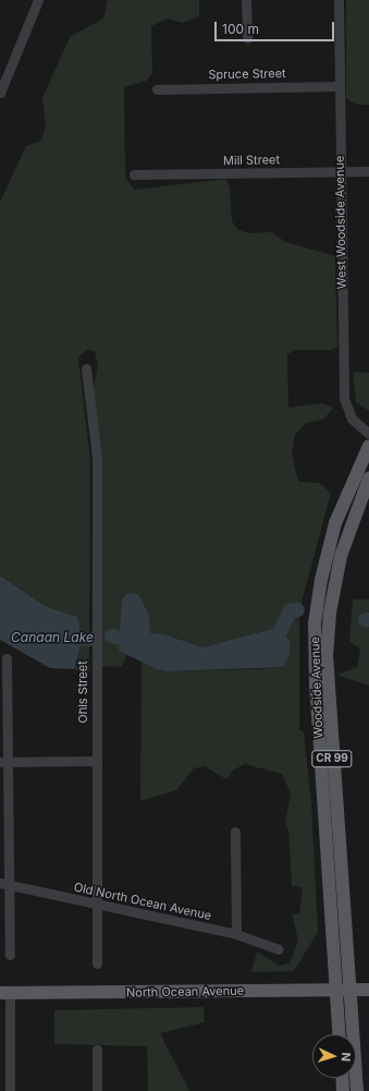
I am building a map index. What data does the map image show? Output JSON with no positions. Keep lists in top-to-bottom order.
{
  "streets": {
    "main road": ["Woodside Avenue", "CR 99", "North Ocean Avenue"],
    "street": [
      "Spruce Street",
      "Mill Street",
      "West Woodside Avenue",
      "Ohls Street",
      "Old North Ocean Avenue"
    ]
  },
  "crossings": [
    ["Spruce Street", "West Woodside Avenue"],
    ["Mill Street", "West Woodside Avenue"],
    ["Woodside Avenue", "CR 99"],
    ["Woodside Avenue", "North Ocean Avenue"],
    ["Ohls Street", "Old North Ocean Avenue"],
    ["CR 99", "North Ocean Avenue"]
  ],
  "water": ["Canaan Lake"],
  "scale_bar": "100 m",
  "north": "right"
}
